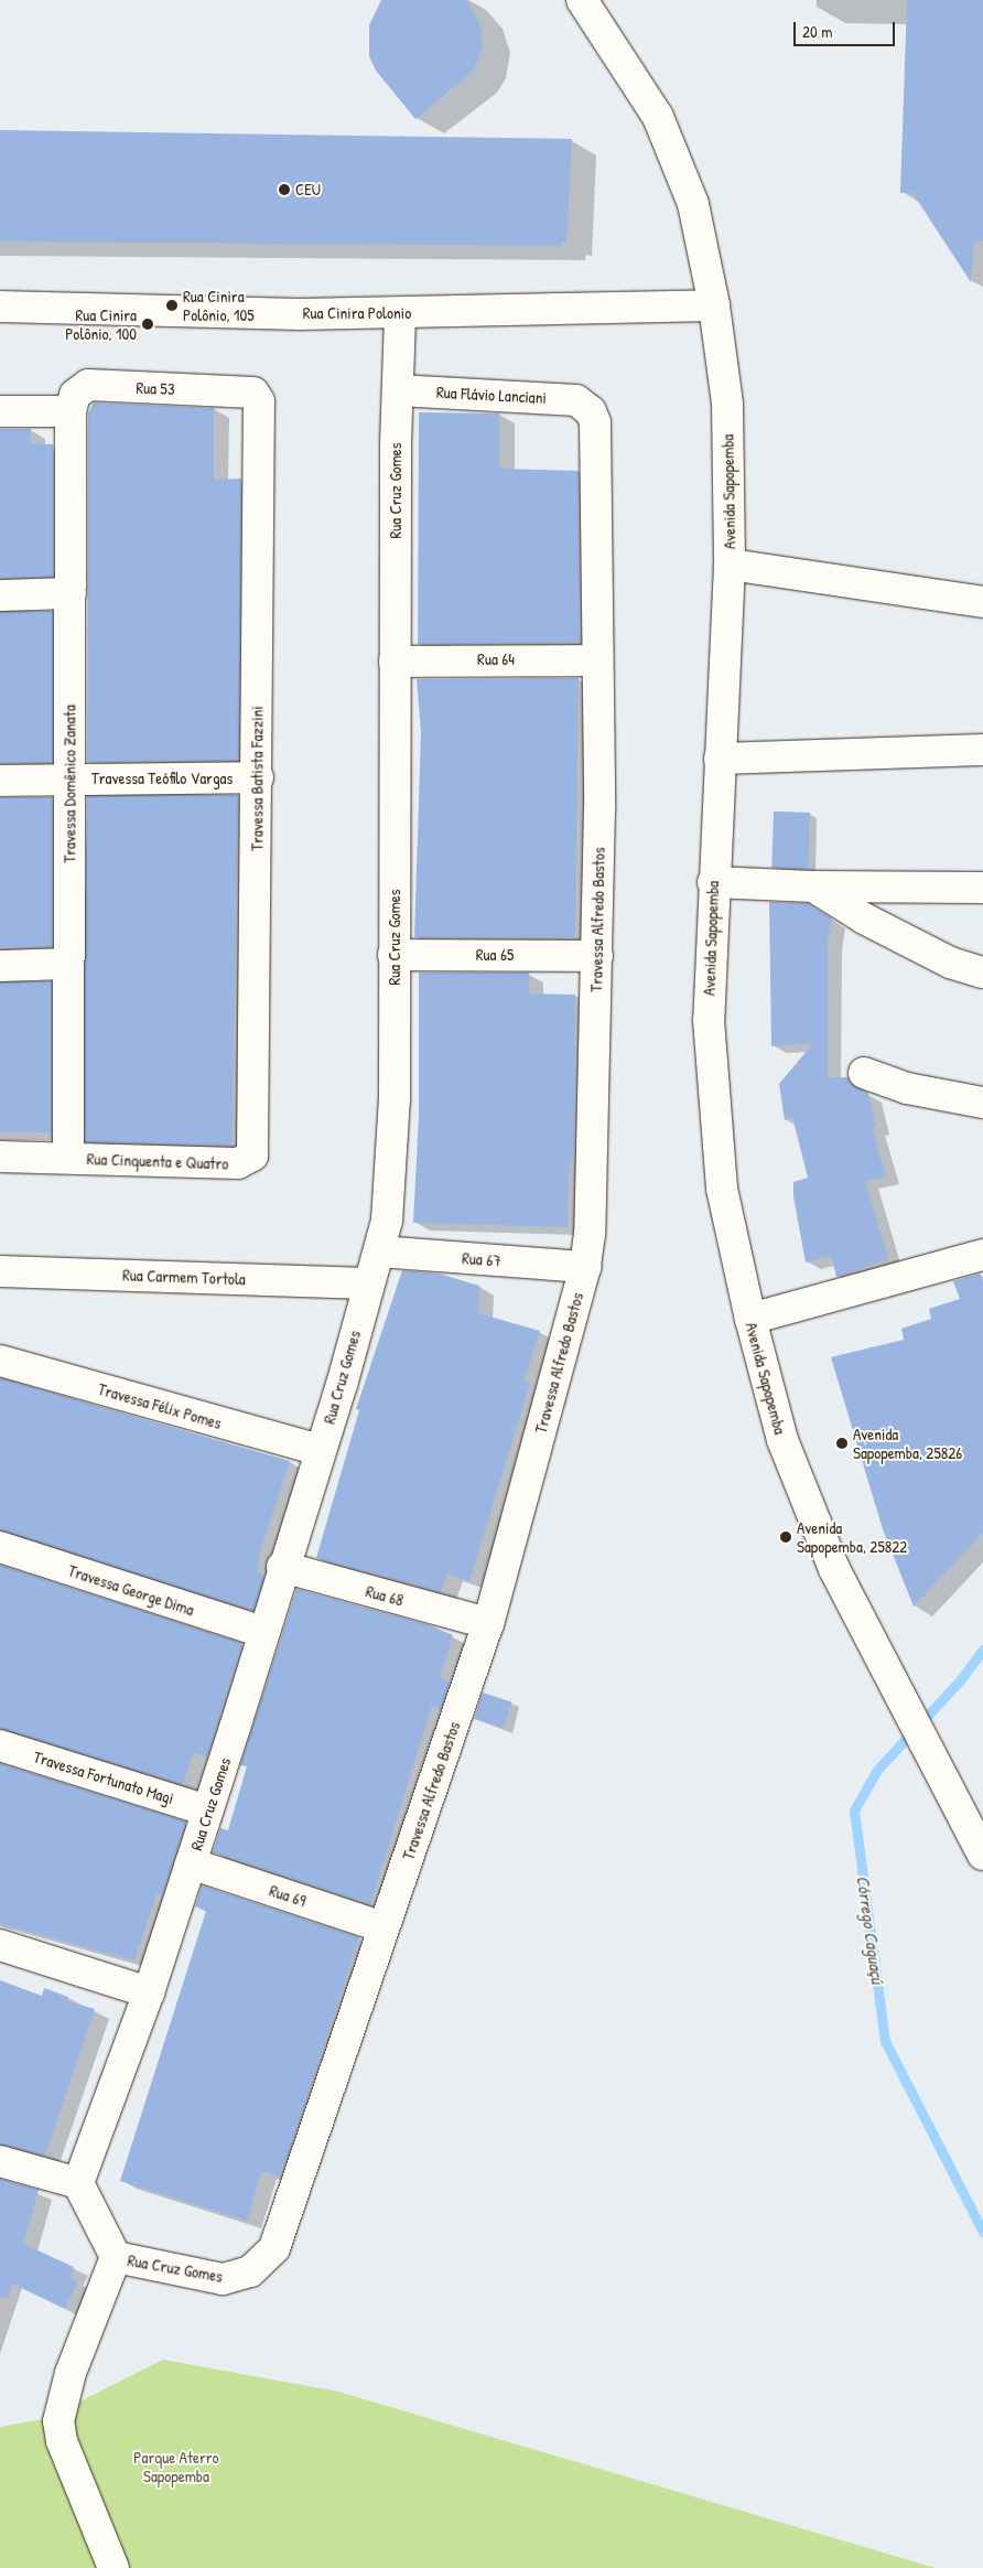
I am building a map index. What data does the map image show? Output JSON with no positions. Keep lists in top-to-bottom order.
{
  "streets": {
    "street": [
      "Rua Cinira Polonio",
      "Rua 53",
      "Rua Flávio Lanciani",
      "Rua Cruz Gomes",
      "Avenida Sapopemba",
      "Rua 64",
      "Travessa Teófilo Vargas",
      "Travessa Batista Fazzini",
      "Travessa Domênico Zanata",
      "Travessa Alfredo Bastos",
      "Rua 65",
      "Rua Cinquenta e Quatro",
      "Rua 67",
      "Rua Carmem Tortola",
      "Travessa Félix Pomes",
      "Travessa George Dima",
      "Rua 68",
      "Travessa Fortunato Magi",
      "Rua 69"
    ]
  },
  "crossings": [
    ["Rua Cinira Polonio", "Rua Cruz Gomes"],
    ["Rua Cinira Polonio", "Avenida Sapopemba"],
    ["Rua 53", "Travessa Batista Fazzini"],
    ["Rua 53", "Travessa Domênico Zanata"],
    ["Rua Flávio Lanciani", "Rua Cruz Gomes"],
    ["Rua Flávio Lanciani", "Travessa Alfredo Bastos"],
    ["Rua Cruz Gomes", "Rua 64"],
    ["Rua Cruz Gomes", "Travessa Alfredo Bastos"],
    ["Rua Cruz Gomes", "Rua 65"],
    ["Rua Cruz Gomes", "Rua 67"],
    ["Rua Cruz Gomes", "Rua Carmem Tortola"],
    ["Rua Cruz Gomes", "Travessa Félix Pomes"],
    ["Rua Cruz Gomes", "Travessa George Dima"],
    ["Rua Cruz Gomes", "Rua 68"],
    ["Rua Cruz Gomes", "Travessa Fortunato Magi"],
    ["Rua Cruz Gomes", "Rua 69"],
    ["Rua 64", "Travessa Alfredo Bastos"],
    ["Travessa Teófilo Vargas", "Travessa Batista Fazzini"],
    ["Travessa Teófilo Vargas", "Travessa Domênico Zanata"],
    ["Travessa Batista Fazzini", "Rua Cinquenta e Quatro"],
    ["Travessa Domênico Zanata", "Rua Cinquenta e Quatro"],
    ["Travessa Alfredo Bastos", "Rua 65"],
    ["Travessa Alfredo Bastos", "Rua 67"],
    ["Travessa Alfredo Bastos", "Rua 68"],
    ["Travessa Alfredo Bastos", "Rua 69"]
  ],
  "water": ["Córrego Caguaçú"],
  "parks": ["Parque Aterro Sapopemba"],
  "places": [
    "CEU",
    "Rua Cinira Polônio, 105",
    "Rua Cinira Polônio, 100",
    "Avenida Sapopemba, 25826",
    "Avenida Sapopemba, 25822"
  ],
  "scale_bar": "20 m"
}
